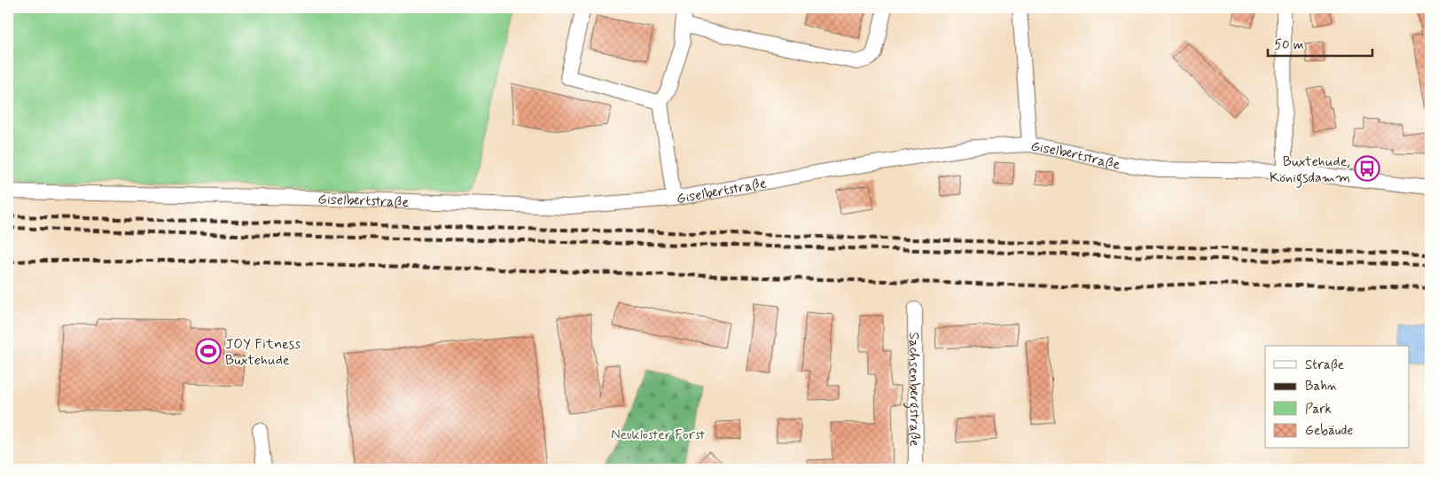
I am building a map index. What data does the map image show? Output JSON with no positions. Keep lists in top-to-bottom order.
{
  "streets": {
    "street": ["Giselbertstraße", "Sachsenbergstraße"]
  },
  "parks": ["Neukloster Forst"],
  "places": {
    "bus stop": ["Buxtehude, Königsdamm"],
    "sports": ["JOY Fitness Buxtehude"]
  },
  "legend": [
    "Straße",
    "Bahn",
    "Park",
    "Gebäude"
  ],
  "scale_bar": "50 m"
}
